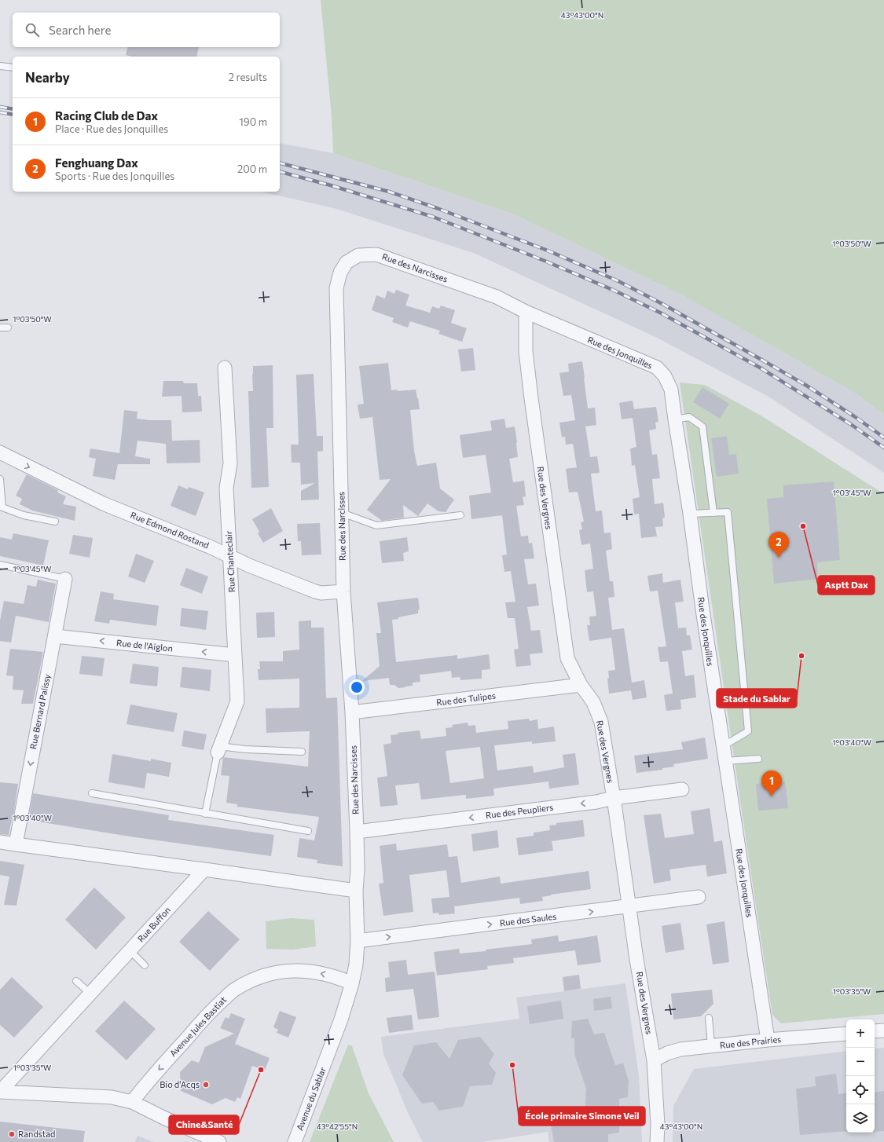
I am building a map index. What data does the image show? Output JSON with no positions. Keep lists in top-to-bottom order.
{
  "streets": {
    "street": [
      "Rue des Narcisses",
      "Rue des Jonquilles",
      "Rue des Vergnes",
      "Rue Edmond Rostand",
      "Rue Chanteclair",
      "Rue de l'Aiglon",
      "Rue des Tulipes",
      "Rue Bernard Palissy",
      "Rue des Peupliers",
      "Rue des Saules",
      "Rue Buffon",
      "Avenue Jules Bastiat",
      "Rue des Prairies",
      "Avenue du Sablar"
    ]
  },
  "crossings": [
    ["Rue des Narcisses", "Rue des Jonquilles"],
    ["Rue des Narcisses", "Rue des Vergnes"],
    ["Rue des Narcisses", "Rue Edmond Rostand"],
    ["Rue des Narcisses", "Rue des Tulipes"],
    ["Rue des Narcisses", "Rue des Peupliers"],
    ["Rue des Narcisses", "Rue des Saules"],
    ["Rue des Narcisses", "Avenue Jules Bastiat"],
    ["Rue des Narcisses", "Avenue du Sablar"],
    ["Rue des Jonquilles", "Rue des Vergnes"],
    ["Rue des Jonquilles", "Rue des Prairies"],
    ["Rue des Vergnes", "Rue des Tulipes"],
    ["Rue des Vergnes", "Rue des Peupliers"],
    ["Rue des Vergnes", "Rue des Saules"],
    ["Rue des Vergnes", "Rue des Prairies"],
    ["Rue Edmond Rostand", "Rue Chanteclair"],
    ["Rue Chanteclair", "Rue de l'Aiglon"],
    ["Rue de l'Aiglon", "Rue Bernard Palissy"],
    ["Avenue Jules Bastiat", "Avenue du Sablar"]
  ],
  "one_way": [
    "Rue Edmond Rostand",
    "Rue de l'Aiglon",
    "Rue Bernard Palissy",
    "Rue des Peupliers",
    "Rue des Saules",
    "Avenue Jules Bastiat"
  ],
  "places": [
    "Asptt Dax",
    "Stade du Sablar",
    "École primaire Simone Veil",
    "Chine&Santé",
    "Bio d'Acqs",
    "Randstad"
  ],
  "page": {
    "search": "Search here",
    "heading": ["Nearby", "2 results"],
    "list": [
      {
        "mark": "1",
        "name": "Racing Club de Dax",
        "note": "Place · Rue des Jonquilles",
        "value": "190 m"
      },
      {
        "mark": "2",
        "name": "Fenghuang Dax",
        "note": "Sports · Rue des Jonquilles",
        "value": "200 m"
      }
    ],
    "pins": ["2", "1"],
    "map_buttons": ["+", "−"]
  },
  "coordinates": [
    "43°43'00\"N",
    "1°03'50\"W",
    "1°03'45\"W",
    "1°03'40\"W",
    "1°03'35\"W",
    "43°42'55\"N"
  ]
}
